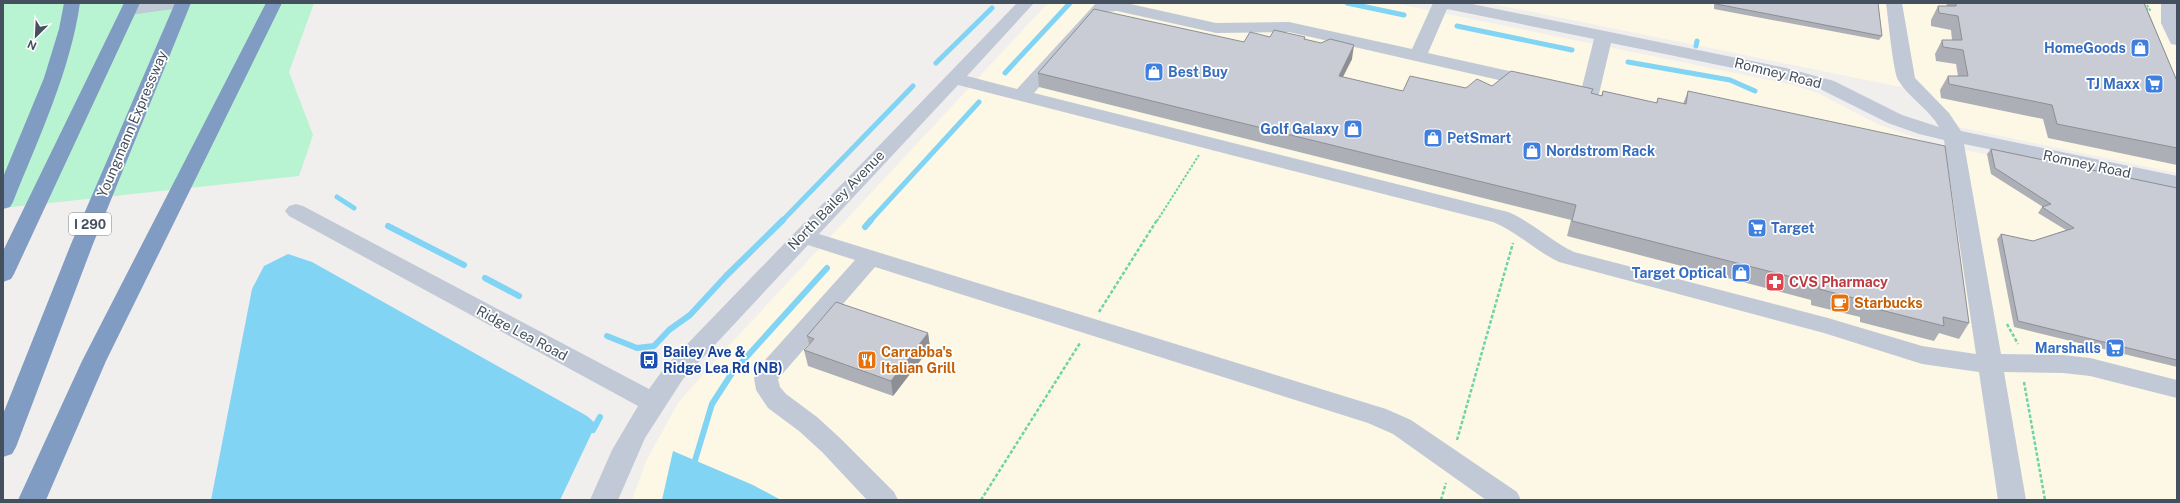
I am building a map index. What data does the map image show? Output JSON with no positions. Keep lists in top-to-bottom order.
{
  "streets": {
    "highway": ["Youngmann Expressway", "I 290"],
    "street": ["Romney Road", "North Bailey Avenue", "Ridge Lea Road"]
  },
  "crossings": [
    ["North Bailey Avenue", "Ridge Lea Road"]
  ],
  "places": {
    "shop": [
      "HomeGoods",
      "Best Buy",
      "Golf Galaxy",
      "PetSmart",
      "Nordstrom Rack",
      "Target Optical"
    ],
    "supermarket": ["TJ Maxx", "Target", "Marshalls"],
    "pharmacy": ["CVS Pharmacy"],
    "cafe": ["Starbucks"],
    "bus stop": ["Bailey Ave & Ridge Lea Rd (NB)"],
    "restaurant": ["Carrabba's Italian Grill"]
  },
  "north": "bottom left"
}
